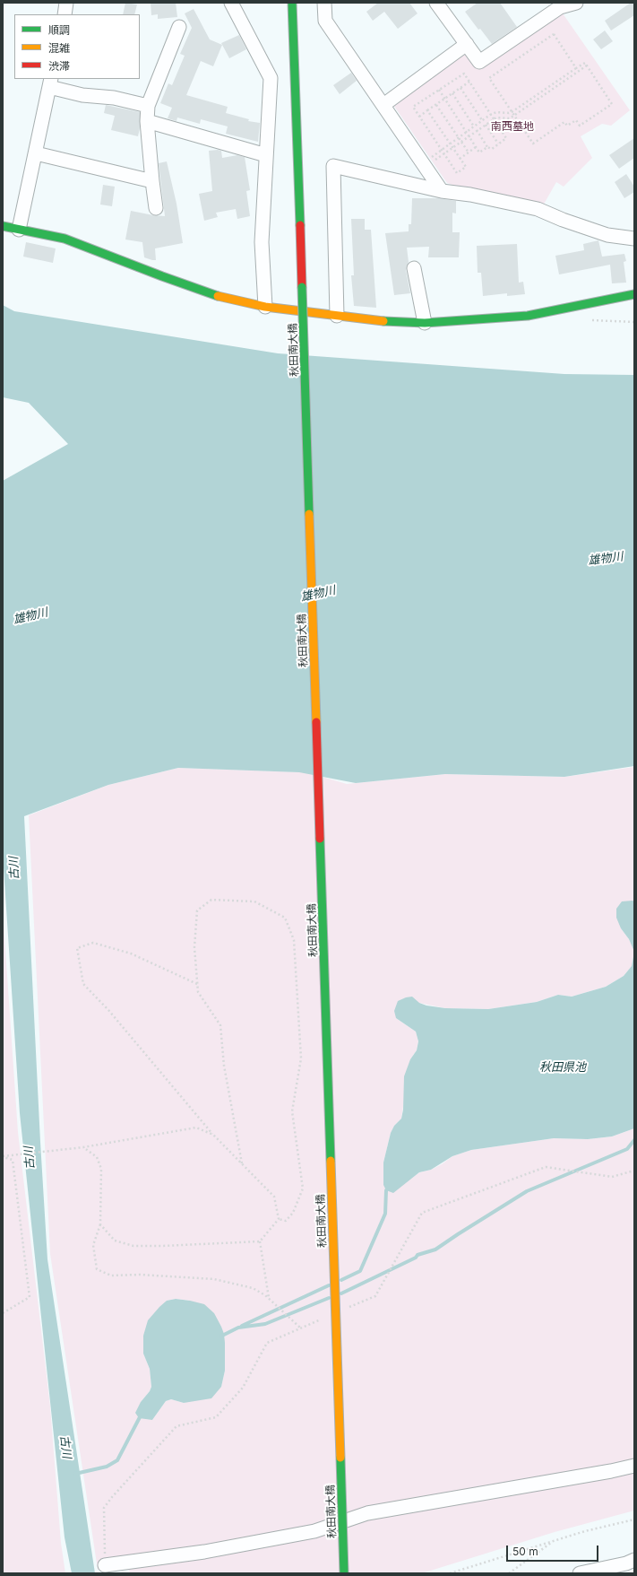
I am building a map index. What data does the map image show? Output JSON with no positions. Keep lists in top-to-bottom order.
{
  "streets": {
    "street": ["秋田南大橋"]
  },
  "water": ["雄物川", "古川", "秋田県池"],
  "parks": ["南西墓地"],
  "legend": ["順調", "混雑", "渋滞"],
  "scale_bar": "50 m"
}
